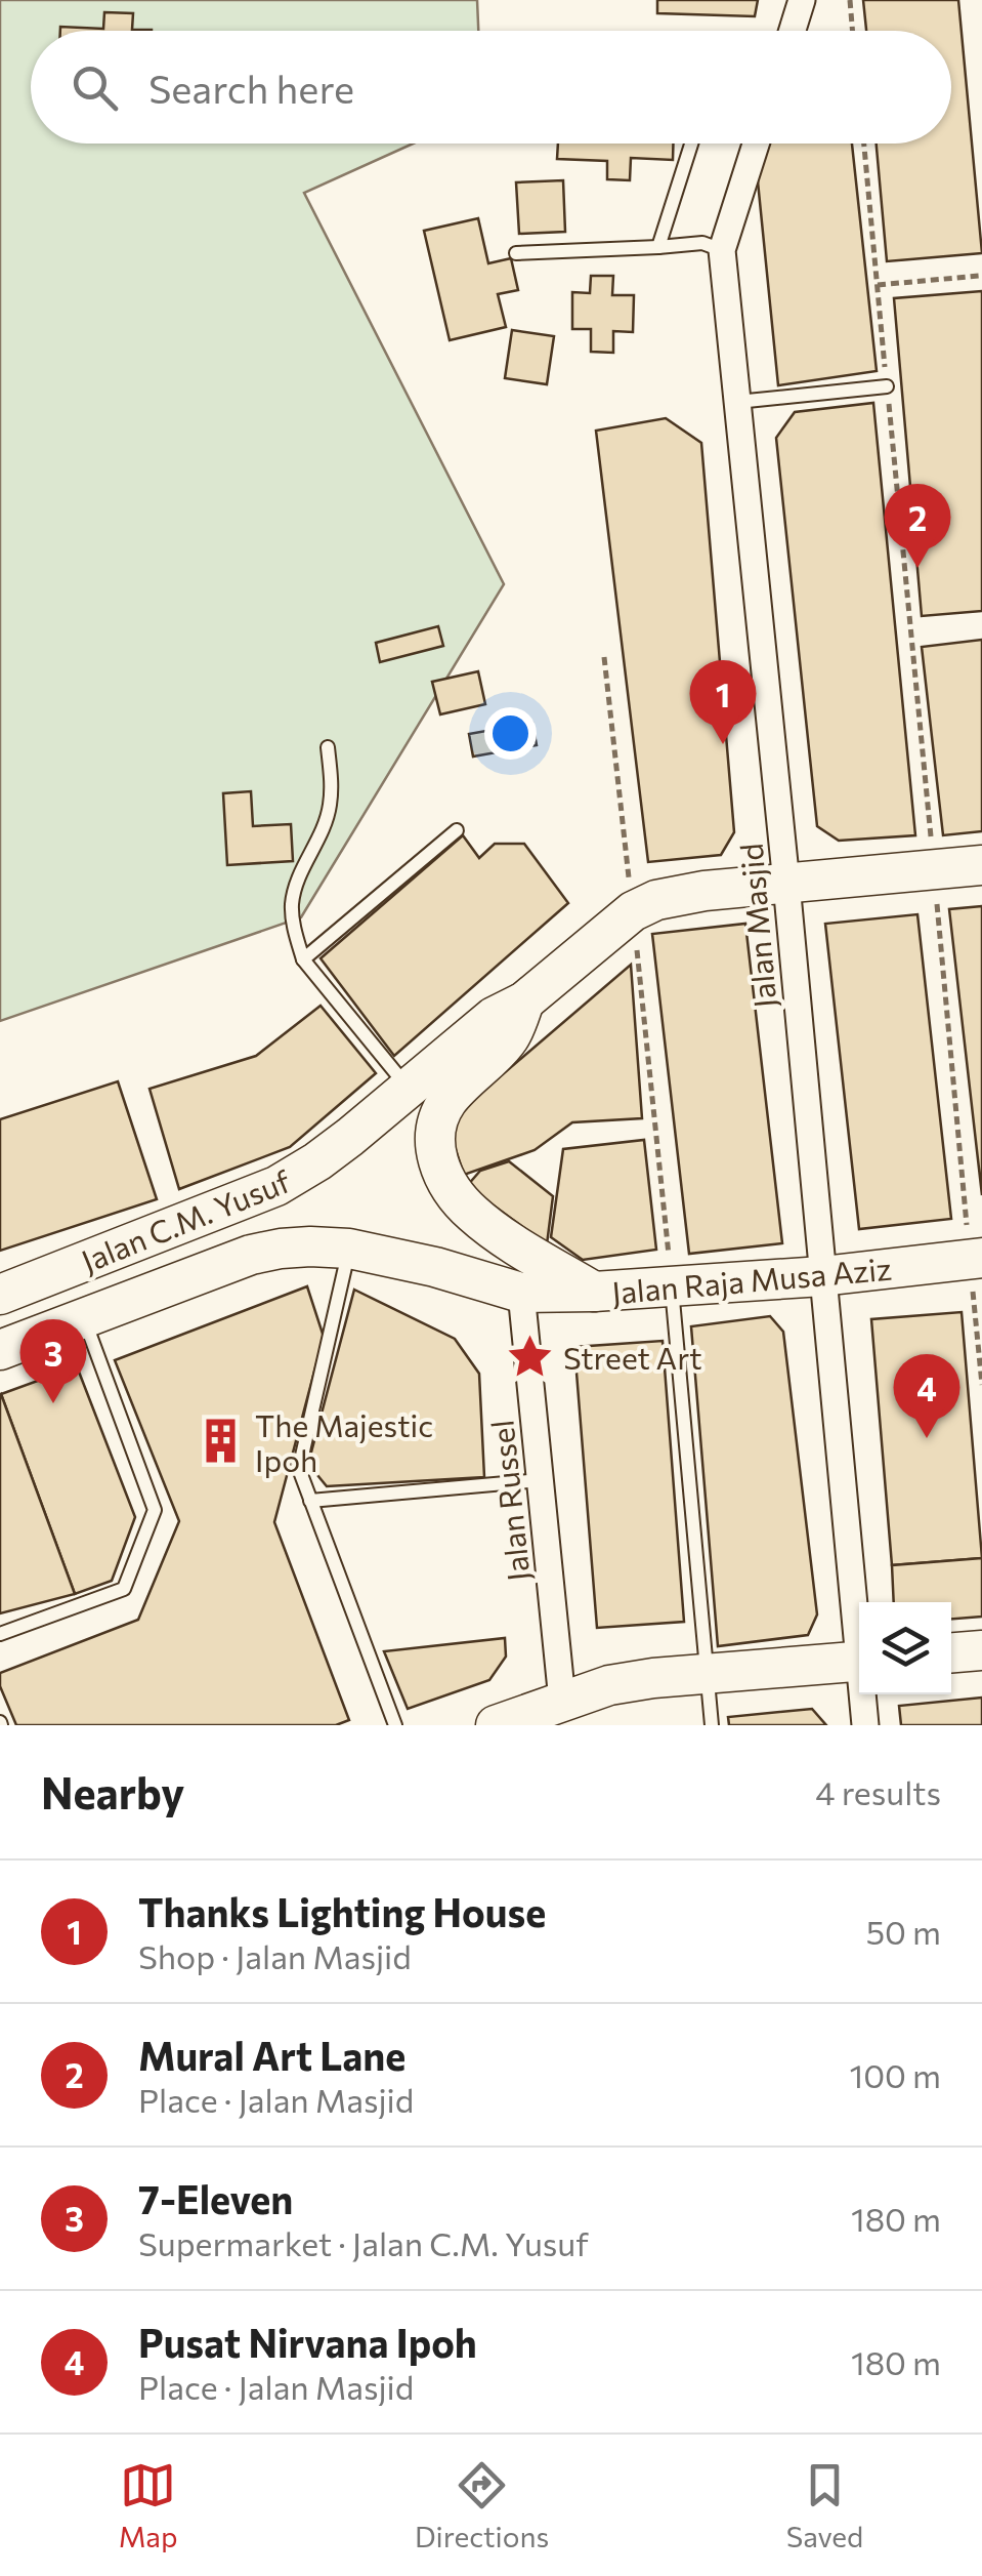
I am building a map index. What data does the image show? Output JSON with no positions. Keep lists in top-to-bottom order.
{
  "streets": {
    "main road": ["Jalan C.M. Yusuf", "Jalan Raja Musa Aziz"],
    "street": ["Jalan Masjid", "Jalan Russel"]
  },
  "crossings": [
    ["Jalan Masjid", "Jalan Raja Musa Aziz"],
    ["Jalan C.M. Yusuf", "Jalan Raja Musa Aziz"],
    ["Jalan C.M. Yusuf", "Jalan Russel"],
    ["Jalan Raja Musa Aziz", "Jalan Russel"]
  ],
  "places": {
    "place": ["Street Art"],
    "building": ["The Majestic Ipoh"]
  },
  "page": {
    "search": "Search here",
    "pins": [
      "2",
      "1",
      "3",
      "4"
    ],
    "heading": ["Nearby", "4 results"],
    "list": [
      {
        "mark": "1",
        "name": "Thanks Lighting House",
        "note": "Shop · Jalan Masjid",
        "value": "50 m"
      },
      {
        "mark": "2",
        "name": "Mural Art Lane",
        "note": "Place · Jalan Masjid",
        "value": "100 m"
      },
      {
        "mark": "3",
        "name": "7-Eleven",
        "note": "Supermarket · Jalan C.M. Yusuf",
        "value": "180 m"
      },
      {
        "mark": "4",
        "name": "Pusat Nirvana Ipoh",
        "note": "Place · Jalan Masjid",
        "value": "180 m"
      }
    ],
    "nav": ["Map", "Directions", "Saved"]
  }
}
